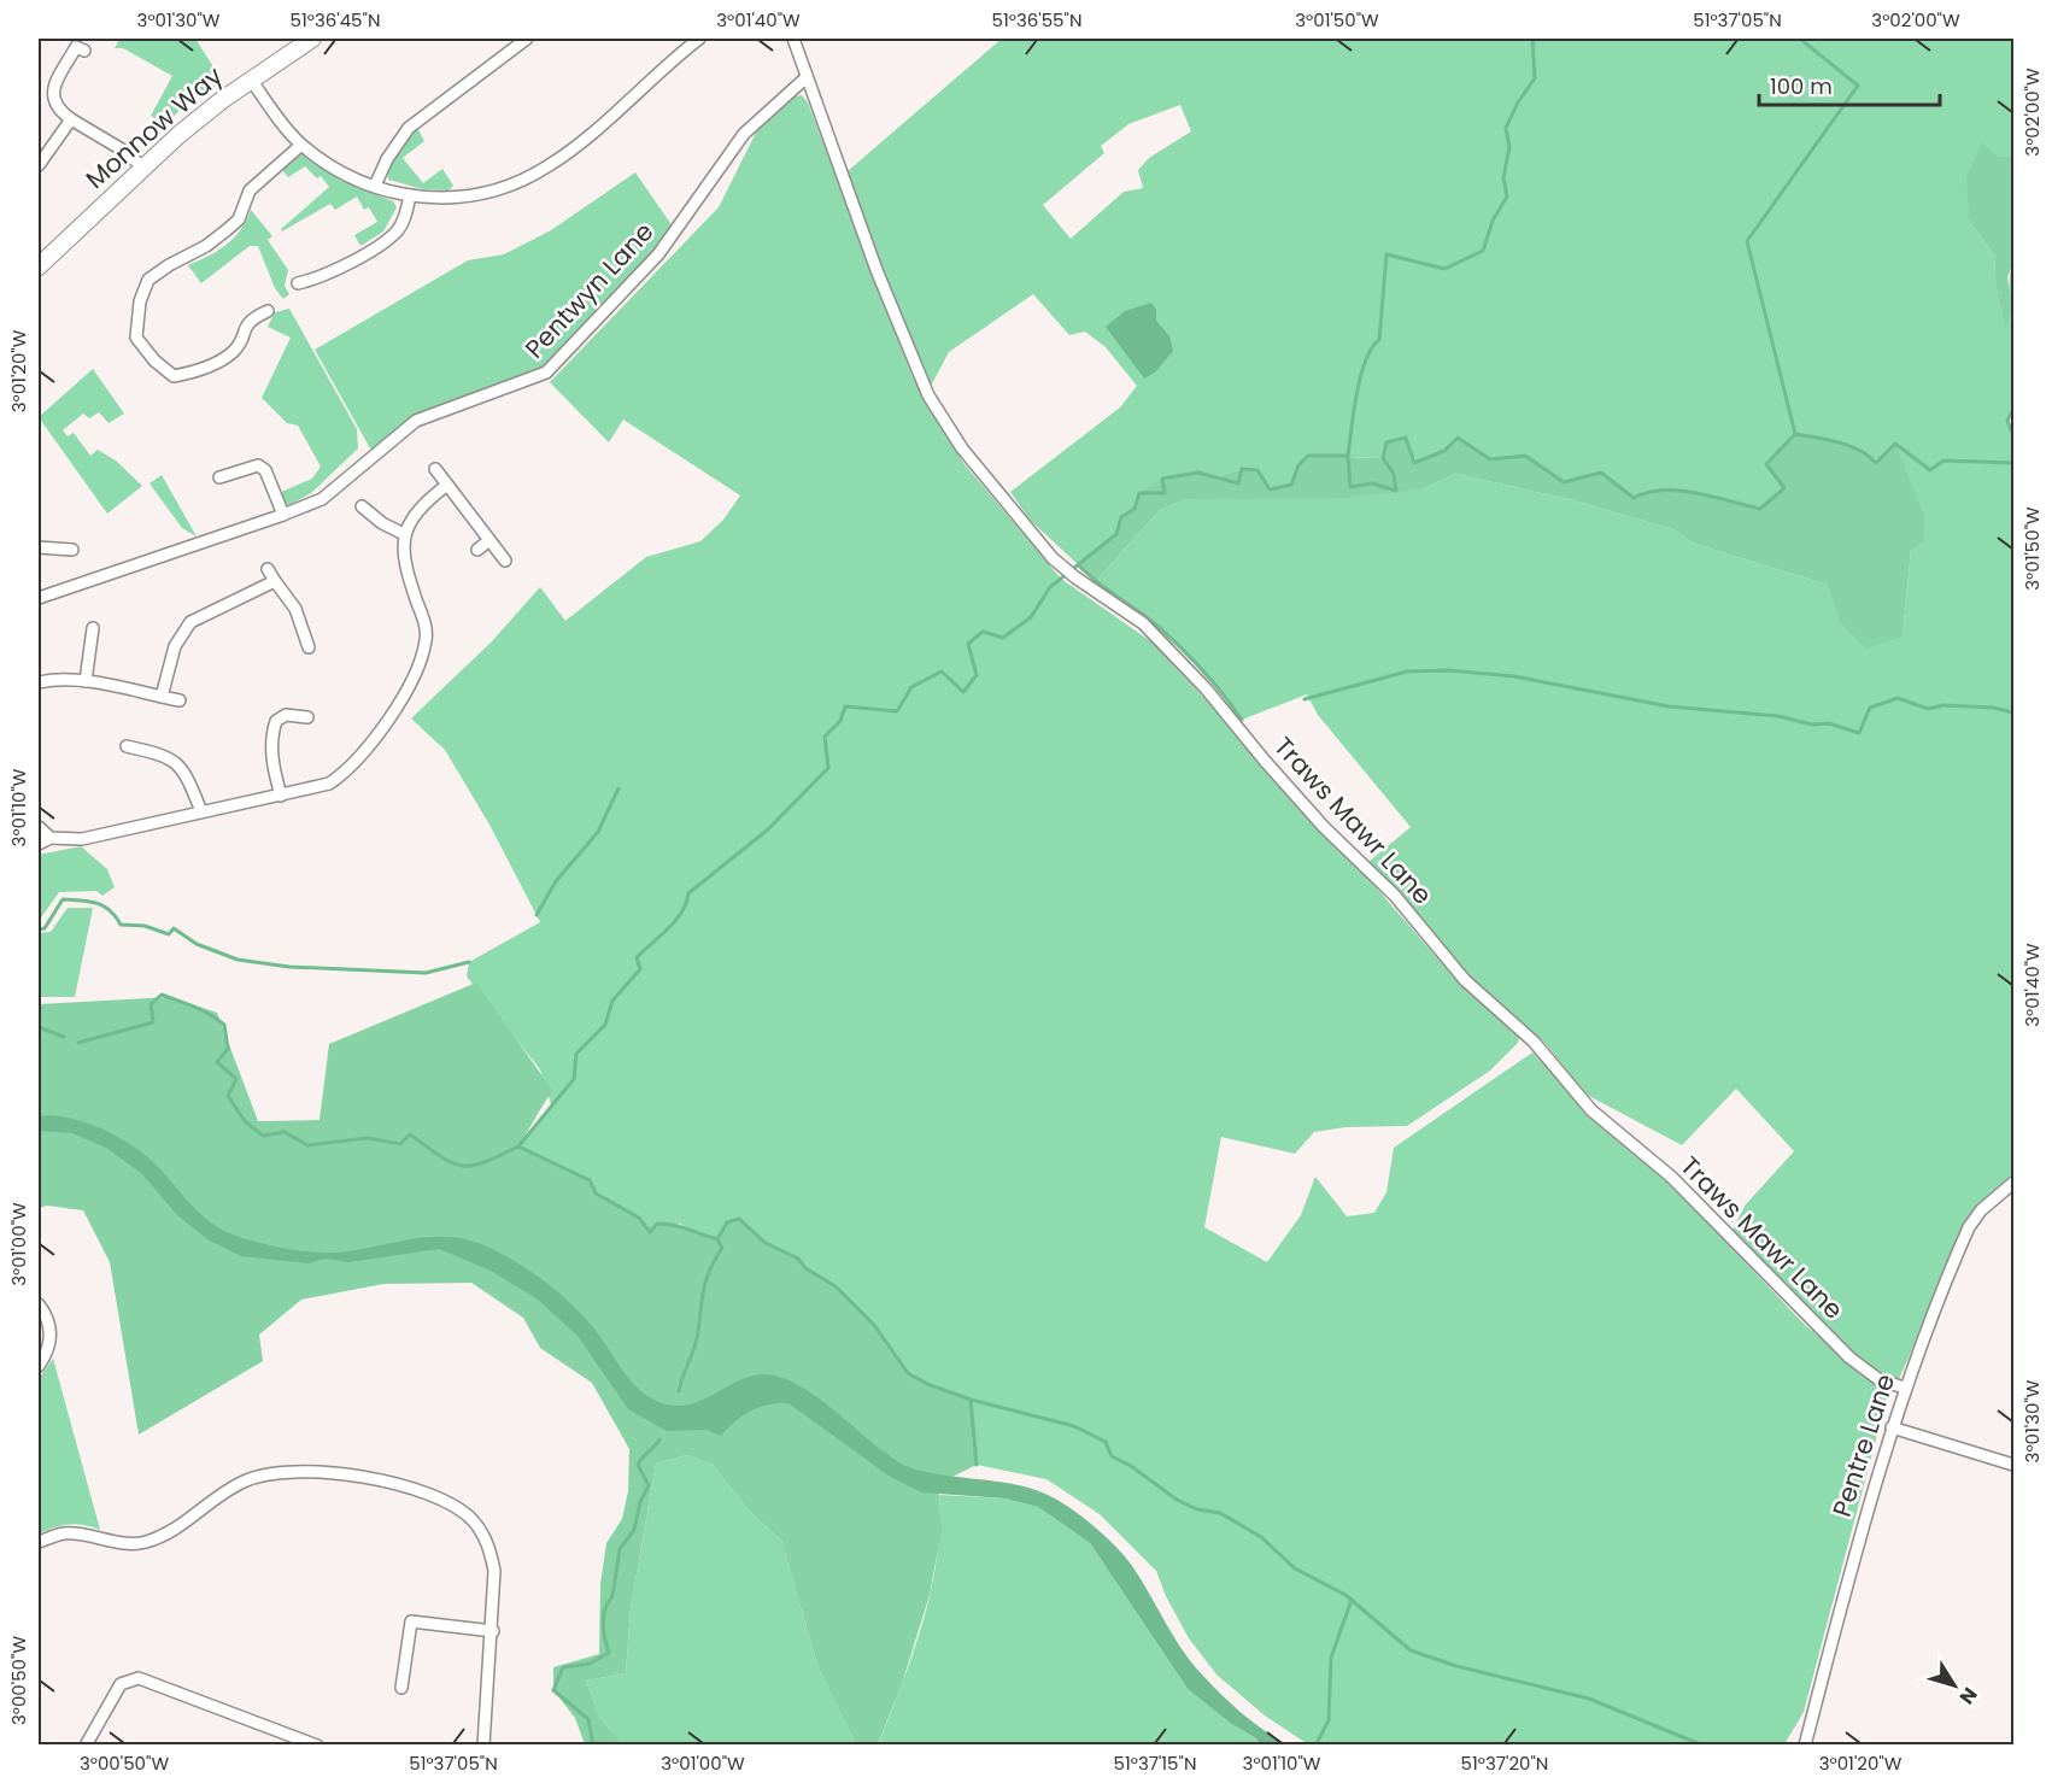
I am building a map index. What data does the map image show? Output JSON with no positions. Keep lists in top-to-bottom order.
{
  "streets": {
    "street": [
      "Monnow Way",
      "Pentwyn Lane",
      "Traws Mawr Lane",
      "Pentre Lane"
    ]
  },
  "crossings": [
    ["Pentwyn Lane", "Traws Mawr Lane"],
    ["Traws Mawr Lane", "Pentre Lane"]
  ],
  "scale_bar": "100 m",
  "north": "bottom right",
  "coordinates": [
    "3°01'30\"W",
    "51°36'45\"N",
    "3°01'40\"W",
    "51°36'55\"N",
    "3°01'50\"W",
    "51°37'05\"N",
    "3°02'00\"W",
    "3°01'20\"W",
    "3°01'10\"W",
    "3°01'00\"W",
    "3°00'50\"W",
    "51°37'15\"N",
    "51°37'20\"N"
  ]
}
